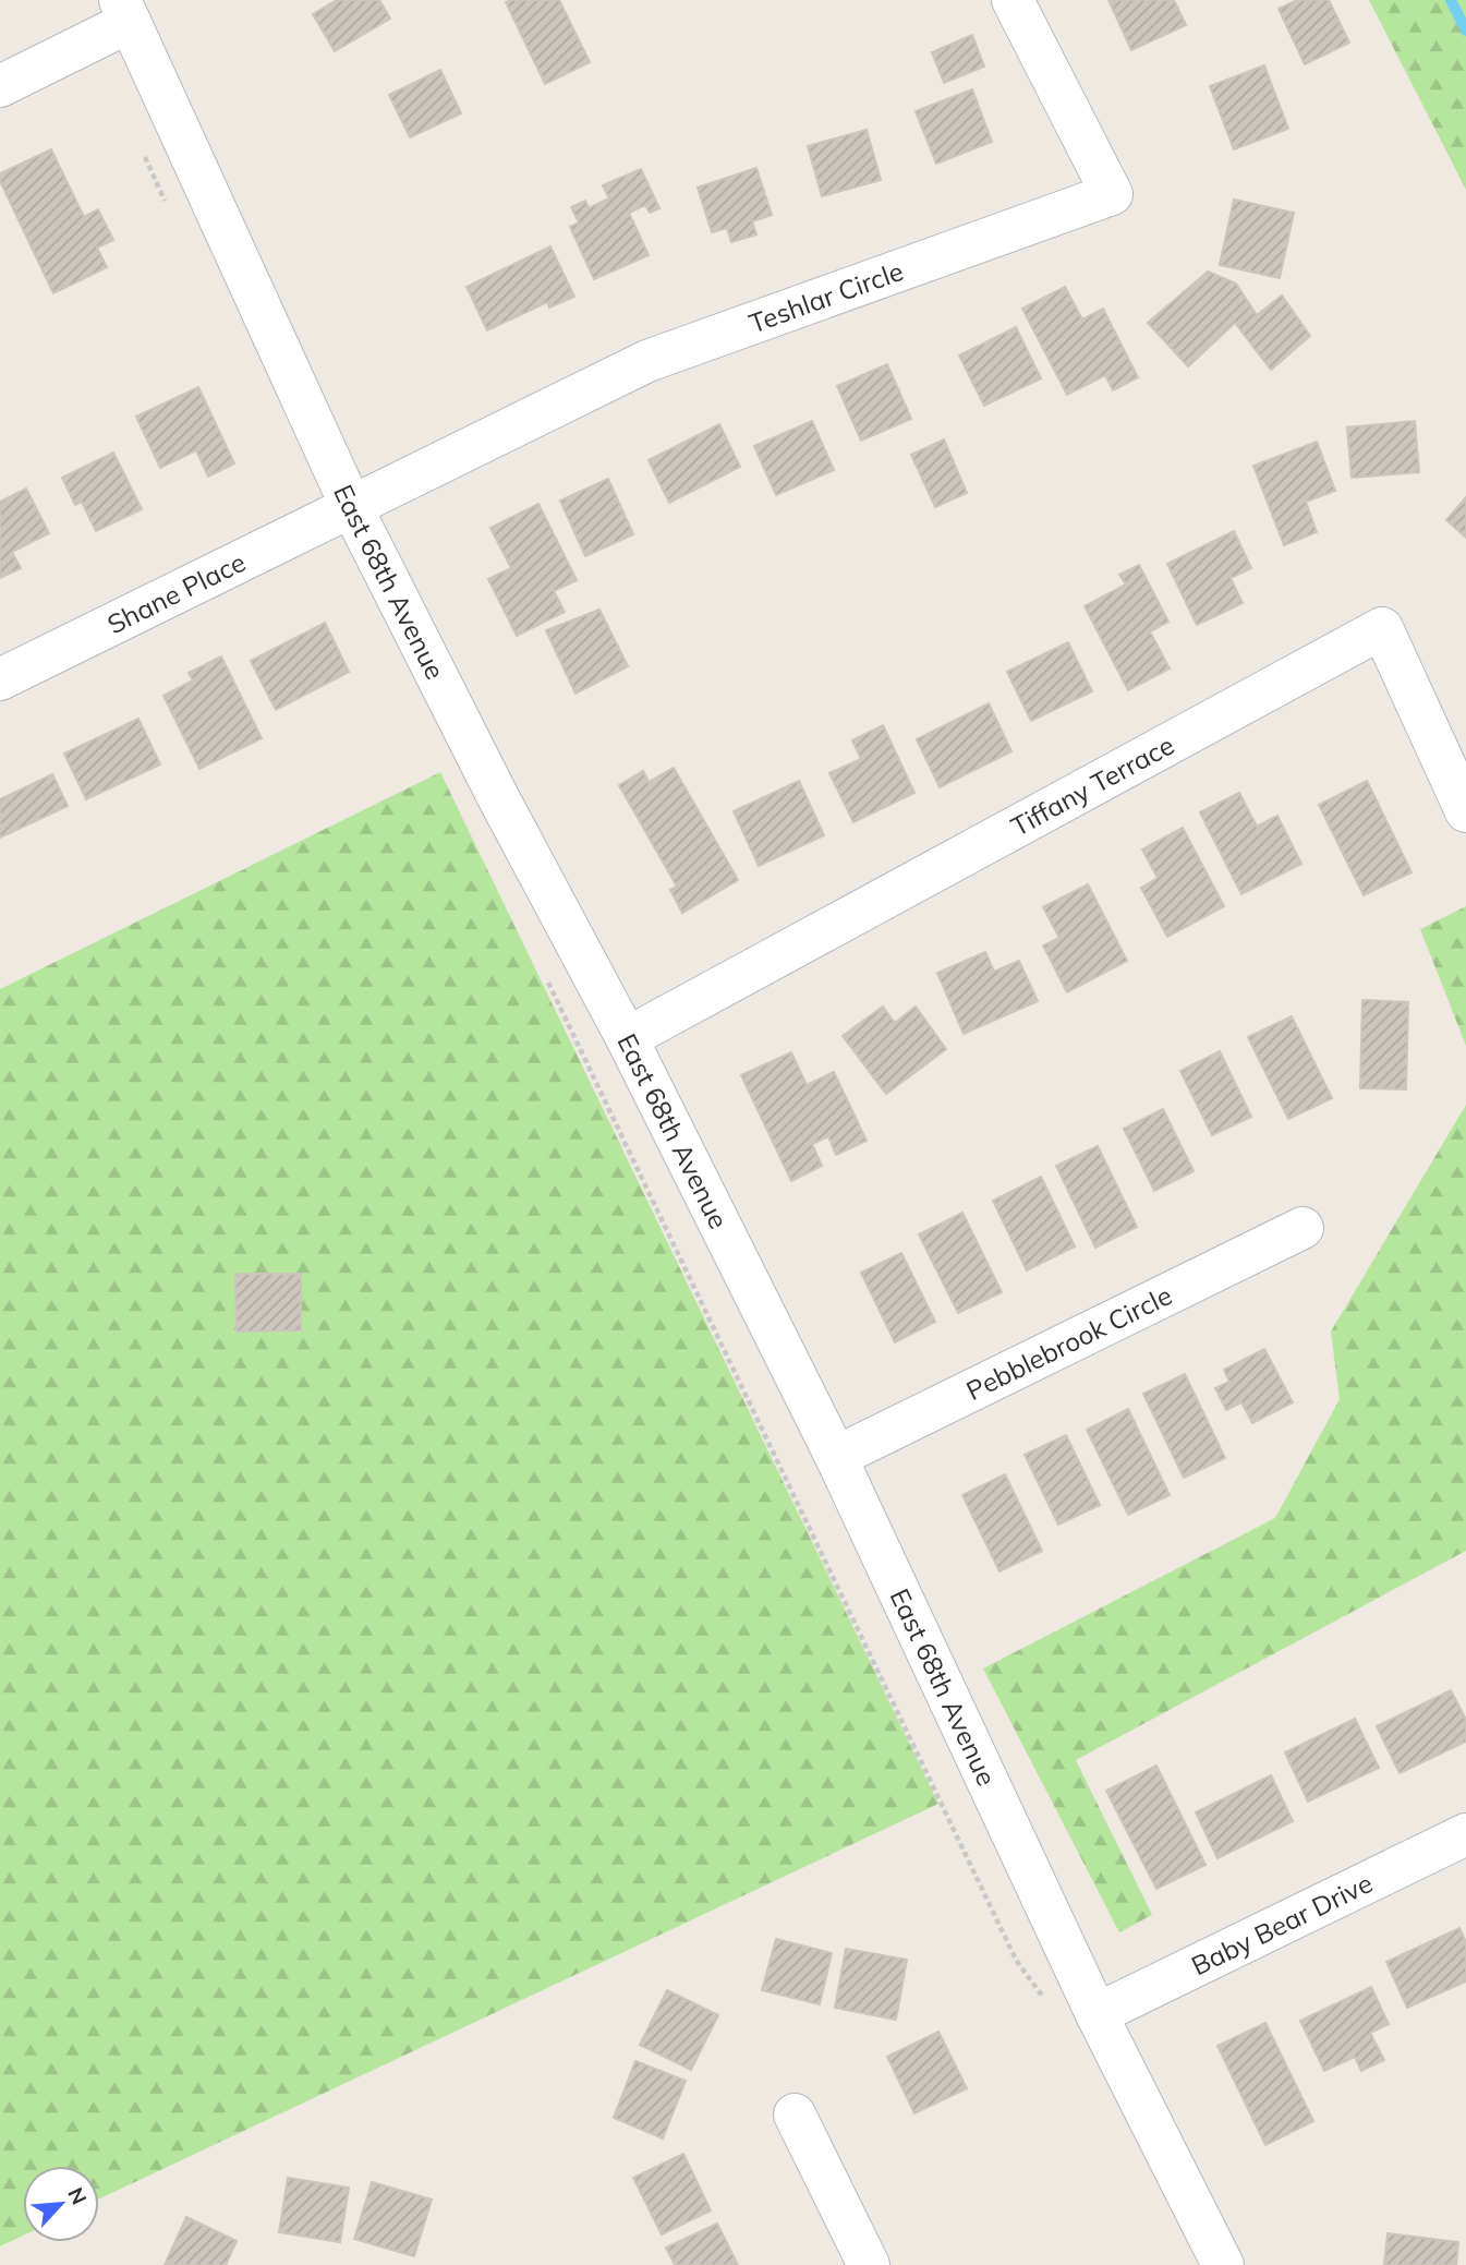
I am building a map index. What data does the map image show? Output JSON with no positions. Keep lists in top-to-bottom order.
{
  "streets": {
    "street": [
      "Teshlar Circle",
      "East 68th Avenue",
      "Shane Place",
      "Tiffany Terrace",
      "Pebblebrook Circle",
      "Baby Bear Drive"
    ]
  },
  "crossings": [
    ["Teshlar Circle", "East 68th Avenue"],
    ["Teshlar Circle", "Shane Place"],
    ["East 68th Avenue", "Shane Place"],
    ["East 68th Avenue", "Tiffany Terrace"],
    ["East 68th Avenue", "Pebblebrook Circle"],
    ["East 68th Avenue", "Baby Bear Drive"]
  ],
  "north": "top right"
}
